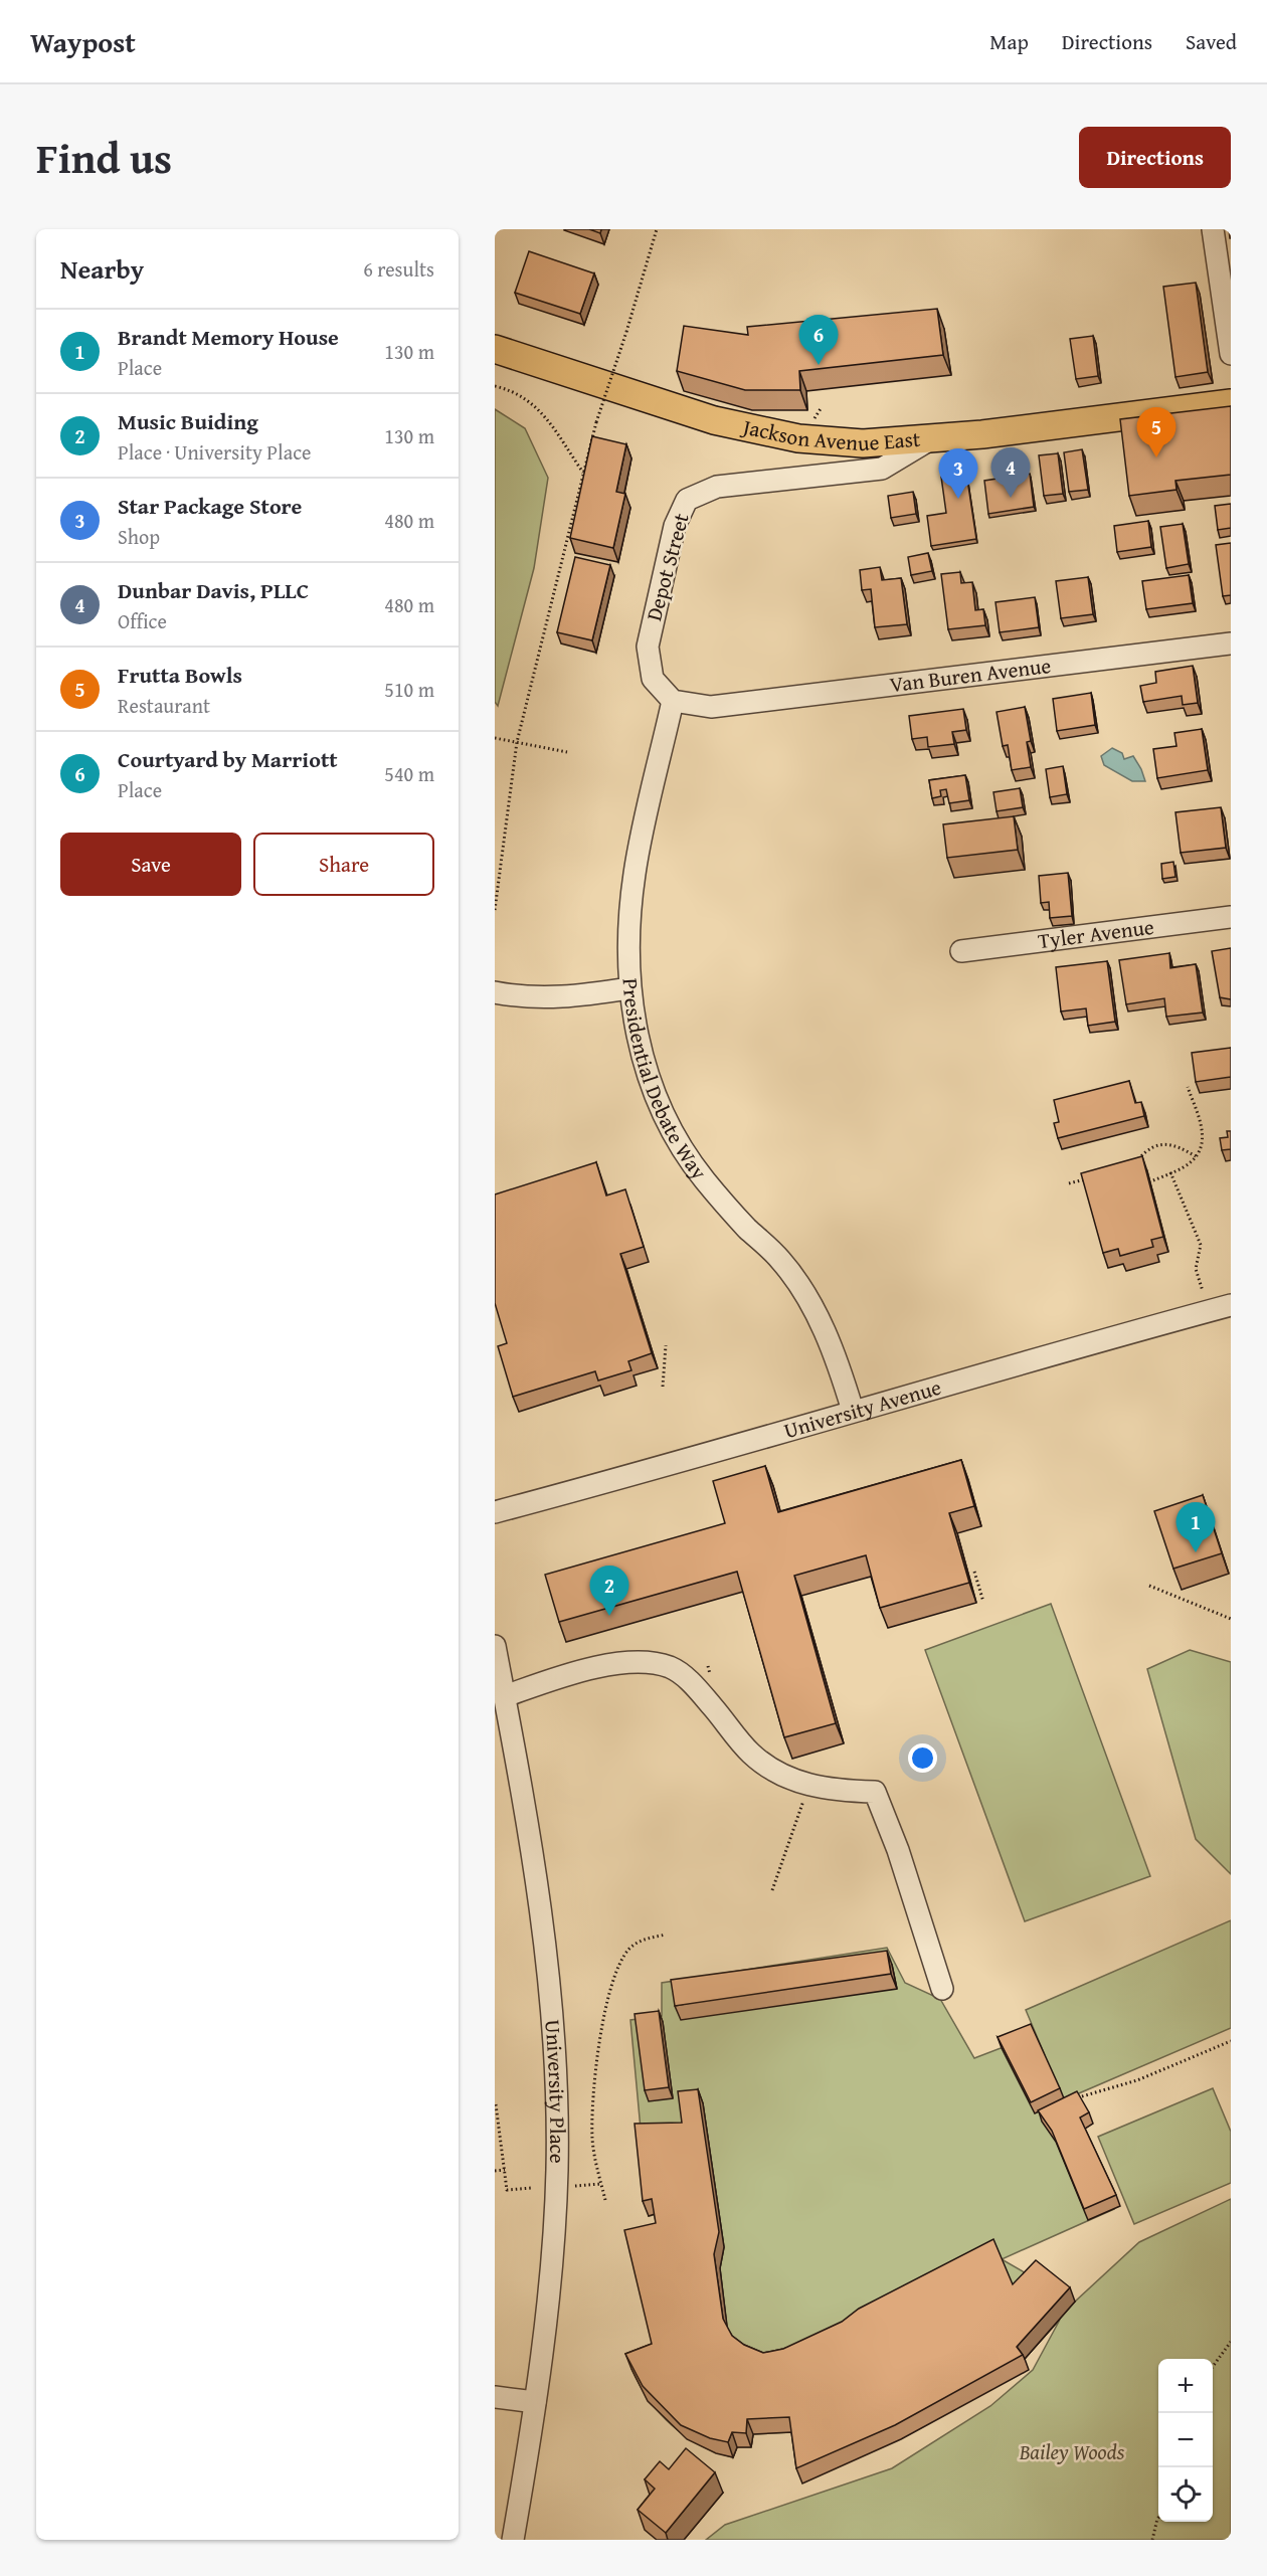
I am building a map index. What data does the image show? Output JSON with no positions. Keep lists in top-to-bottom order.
{
  "streets": {
    "main road": ["Jackson Avenue East"],
    "street": [
      "Depot Street",
      "Van Buren Avenue",
      "Tyler Avenue",
      "Presidential Debate Way",
      "University Avenue",
      "University Place"
    ]
  },
  "crossings": [
    ["Jackson Avenue East", "Depot Street"],
    ["Depot Street", "Van Buren Avenue"],
    ["Depot Street", "Presidential Debate Way"],
    ["Van Buren Avenue", "Presidential Debate Way"],
    ["Presidential Debate Way", "University Avenue"]
  ],
  "parks": ["Bailey Woods"],
  "page": {
    "header": "Waypost",
    "nav": ["Map", "Directions", "Saved"],
    "title": "Find us",
    "buttons": [
      "Directions",
      ["Save", "Share"]
    ],
    "heading": ["Nearby", "6 results"],
    "list": [
      {
        "mark": "1",
        "name": "Brandt Memory House",
        "note": "Place",
        "value": "130 m"
      },
      {
        "mark": "2",
        "name": "Music Buiding",
        "note": "Place · University Place",
        "value": "130 m"
      },
      {
        "mark": "3",
        "name": "Star Package Store",
        "note": "Shop",
        "value": "480 m"
      },
      {
        "mark": "4",
        "name": "Dunbar Davis, PLLC",
        "note": "Office",
        "value": "480 m"
      },
      {
        "mark": "5",
        "name": "Frutta Bowls",
        "note": "Restaurant",
        "value": "510 m"
      },
      {
        "mark": "6",
        "name": "Courtyard by Marriott",
        "note": "Place",
        "value": "540 m"
      }
    ],
    "pins": [
      "6",
      "5",
      "4",
      "3",
      "1",
      "2"
    ],
    "map_buttons": ["+", "−"]
  }
}
